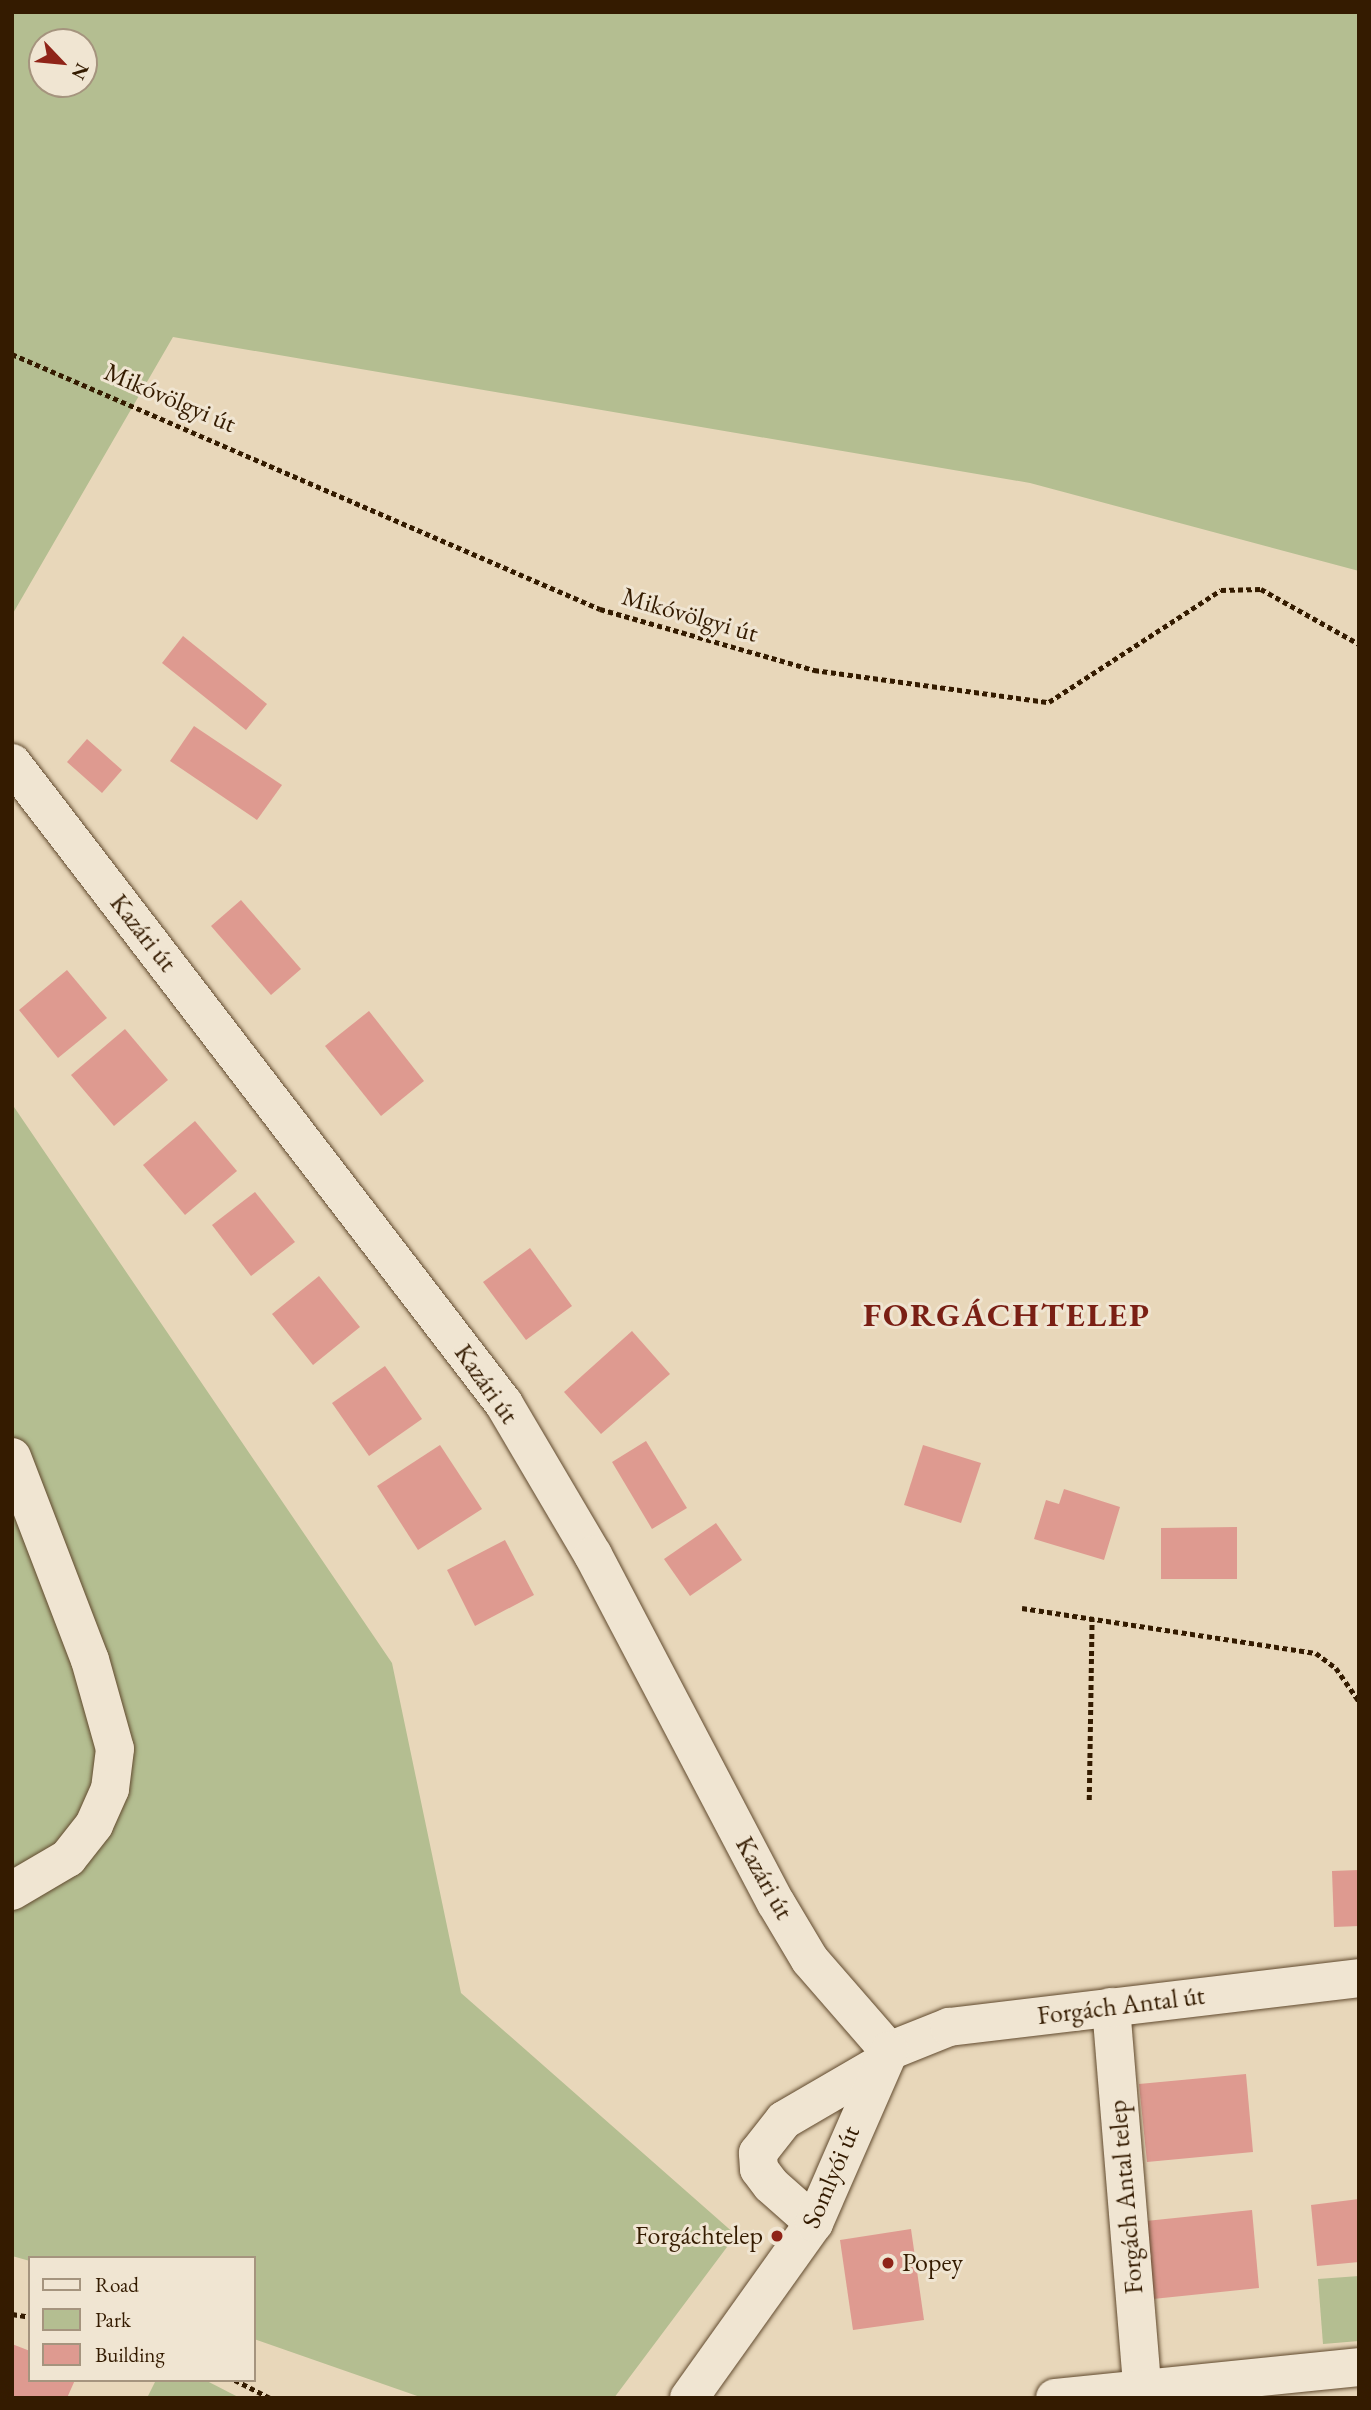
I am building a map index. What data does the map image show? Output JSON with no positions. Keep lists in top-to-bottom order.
{
  "streets": {
    "street": [
      "Kazári út",
      "Forgách Antal út",
      "Somlyói út",
      "Forgách Antal telep"
    ],
    "path": ["Mikóvölgyi út"]
  },
  "crossings": [
    ["Kazári út", "Forgách Antal út"],
    ["Kazári út", "Somlyói út"],
    ["Forgách Antal út", "Somlyói út"],
    ["Forgách Antal út", "Forgách Antal telep"]
  ],
  "districts": ["FORGÁCHTELEP"],
  "places": ["Forgáchtelep", "Popey"],
  "legend": ["Road", "Park", "Building"],
  "north": "bottom right"
}
